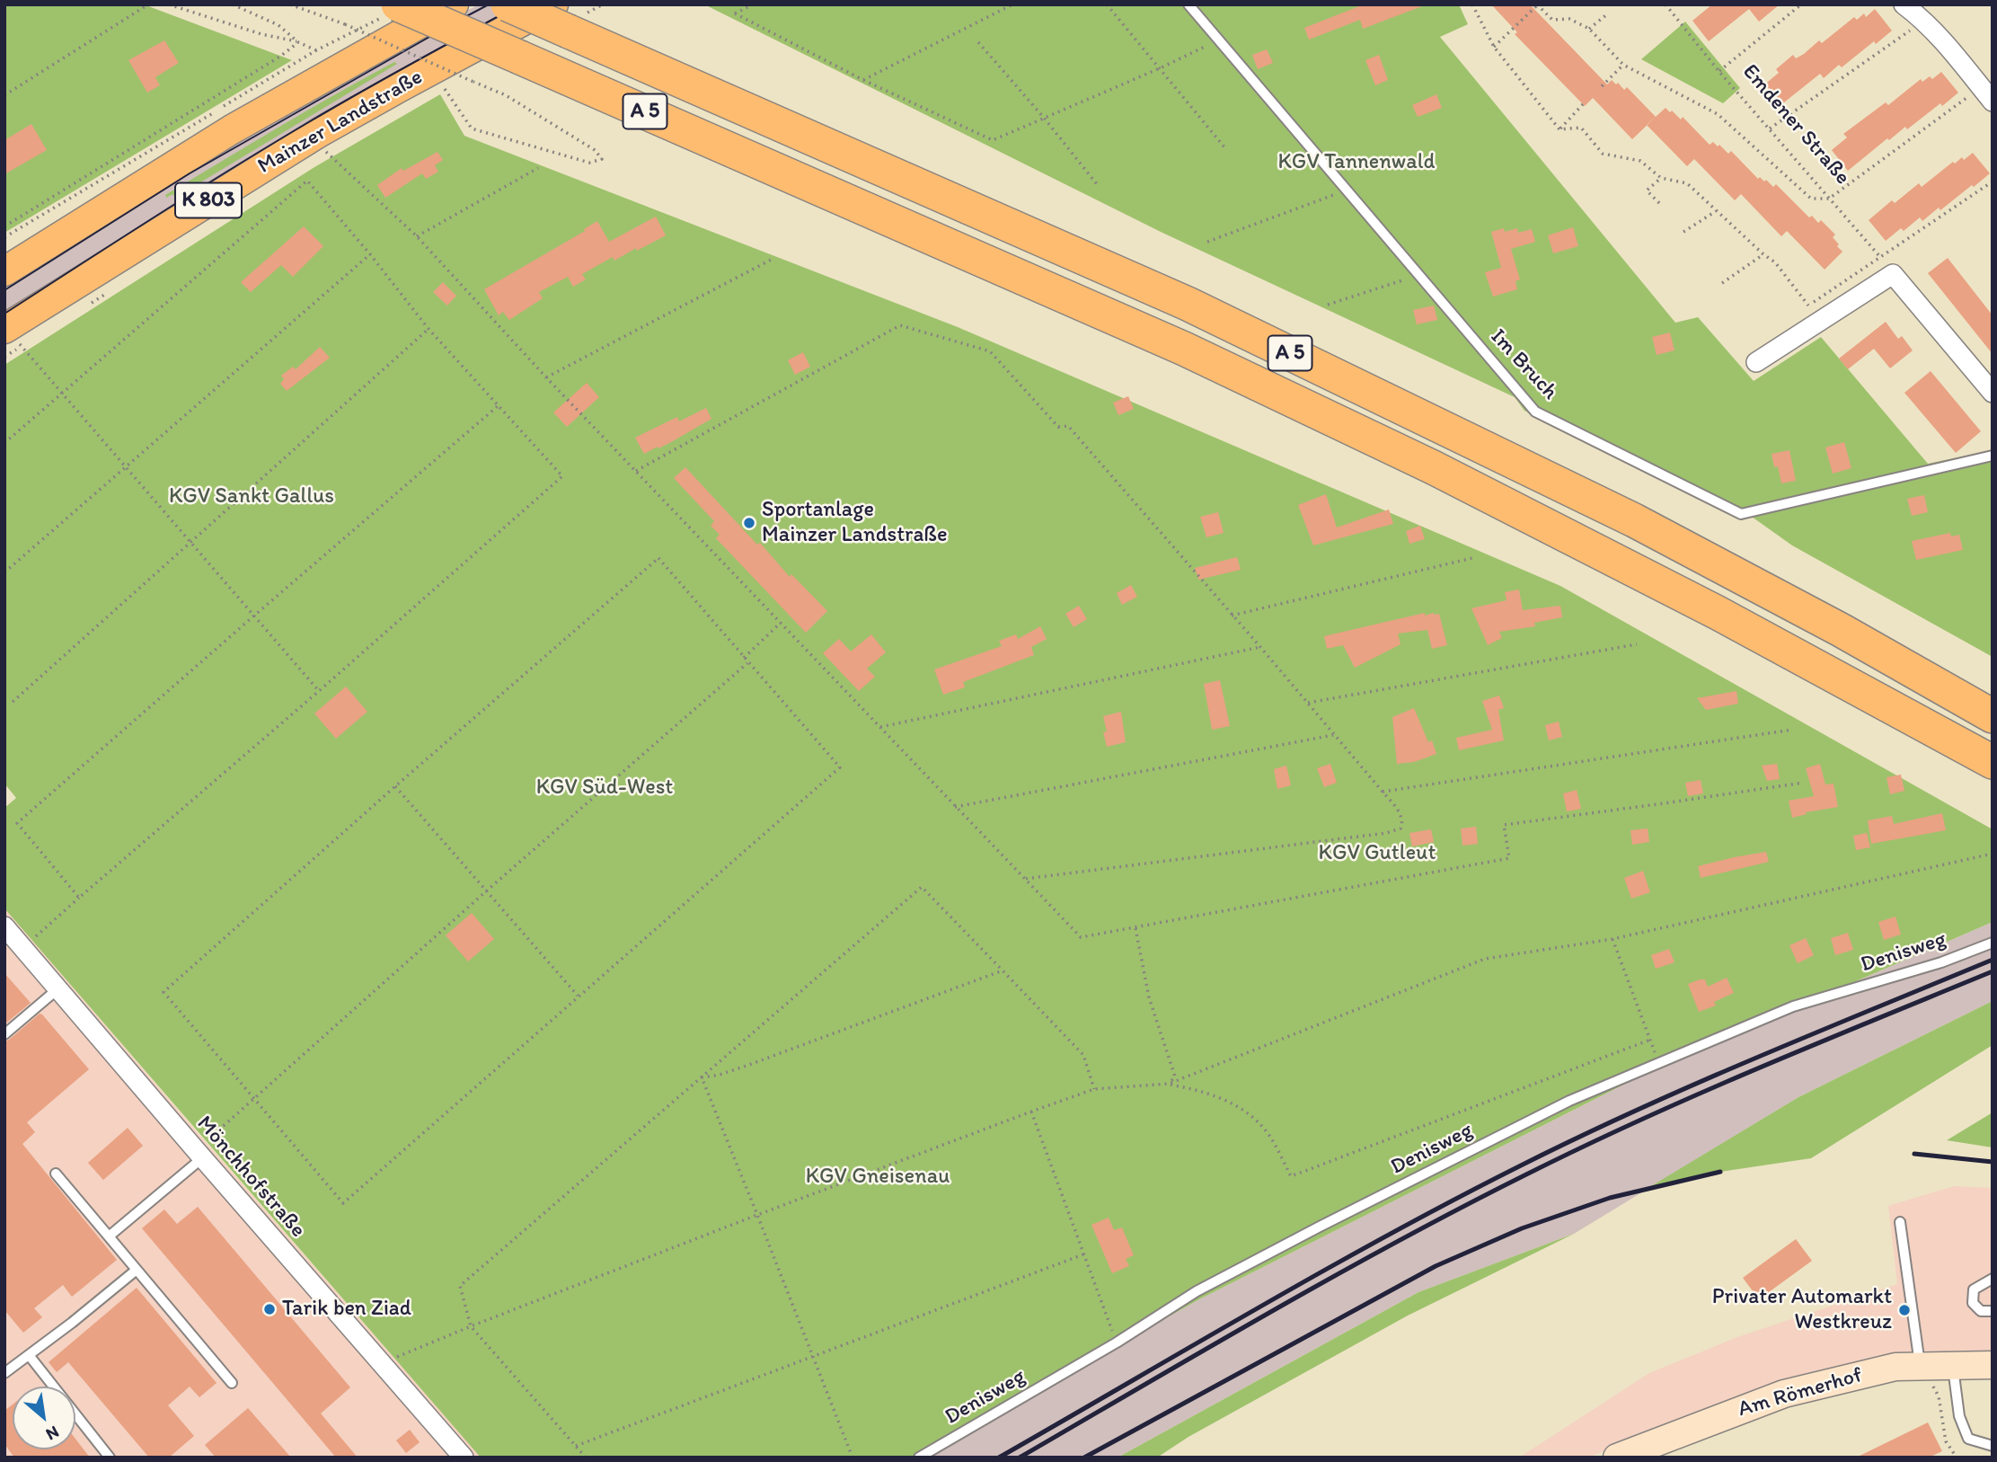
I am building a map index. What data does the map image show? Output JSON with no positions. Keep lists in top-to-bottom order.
{
  "streets": {
    "highway": ["A 5"],
    "main road": ["Mainzer Landstraße", "K 803", "Am Römerhof"],
    "street": ["Mönchhofstraße"],
    "lane": ["Im Bruch", "Denisweg"],
    "path": ["Emdener Straße"]
  },
  "crossings": [
    ["A 5", "Mainzer Landstraße"]
  ],
  "parks": [
    "KGV Tannenwald",
    "KGV Sankt Gallus",
    "KGV Süd-West",
    "KGV Gutleut",
    "KGV Gneisenau"
  ],
  "places": ["Sportanlage Mainzer Landstraße", "Tarik ben Ziad", "Privater Automarkt Westkreuz"],
  "north": "bottom right"
}
